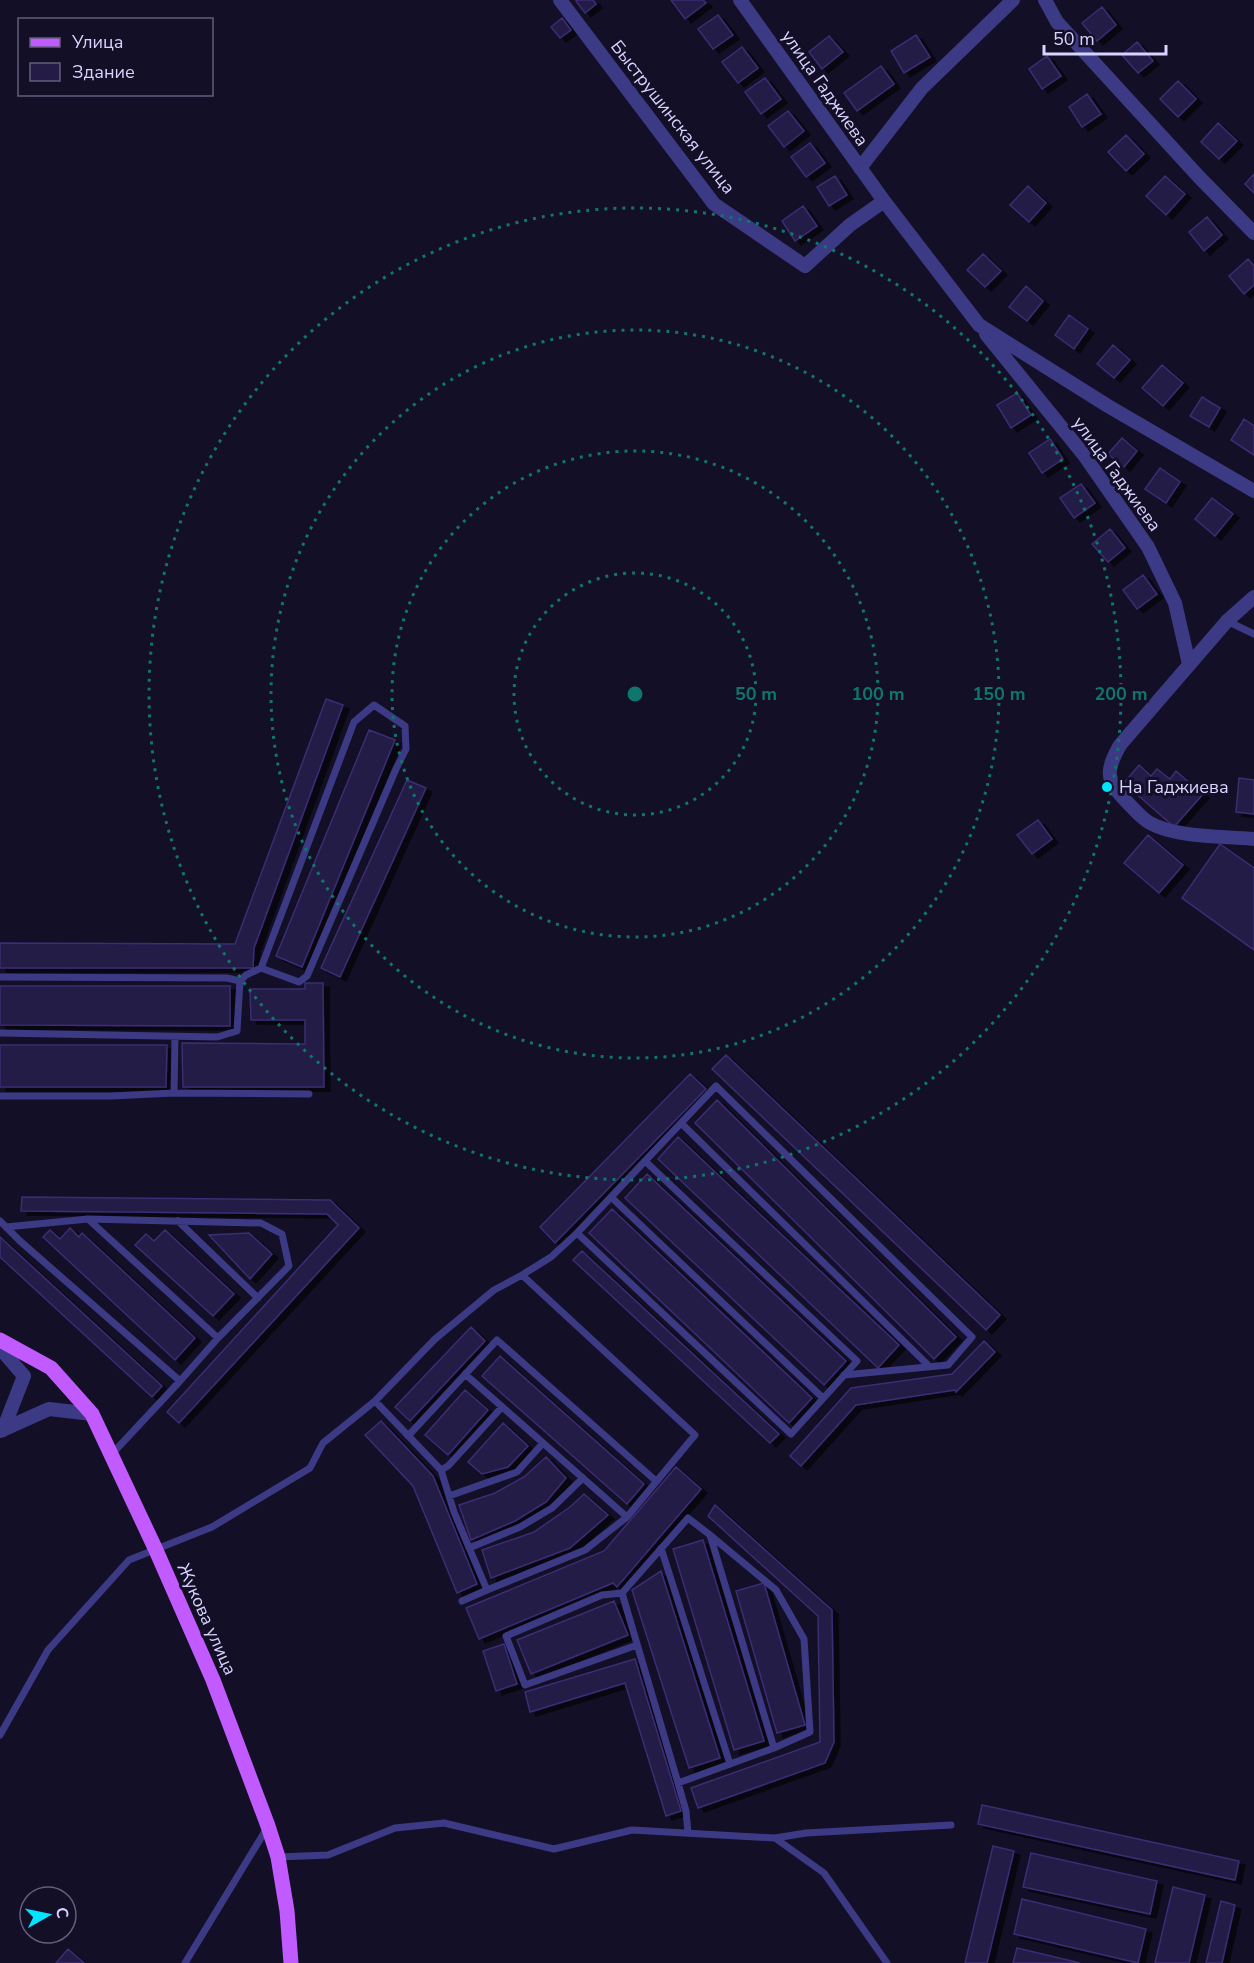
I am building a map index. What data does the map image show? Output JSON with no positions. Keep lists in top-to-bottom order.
{
  "streets": {
    "main road": ["Жукова улица"],
    "street": ["улица Гаджиева", "Быструшинская улица"]
  },
  "crossings": [
    ["улица Гаджиева", "Быструшинская улица"]
  ],
  "places": ["На Гаджиева"],
  "legend": ["Улица", "Здание"],
  "scale_bar": "50 m",
  "north": "right",
  "rings": [
    "50 m",
    "100 m",
    "150 m",
    "200 m"
  ]
}
